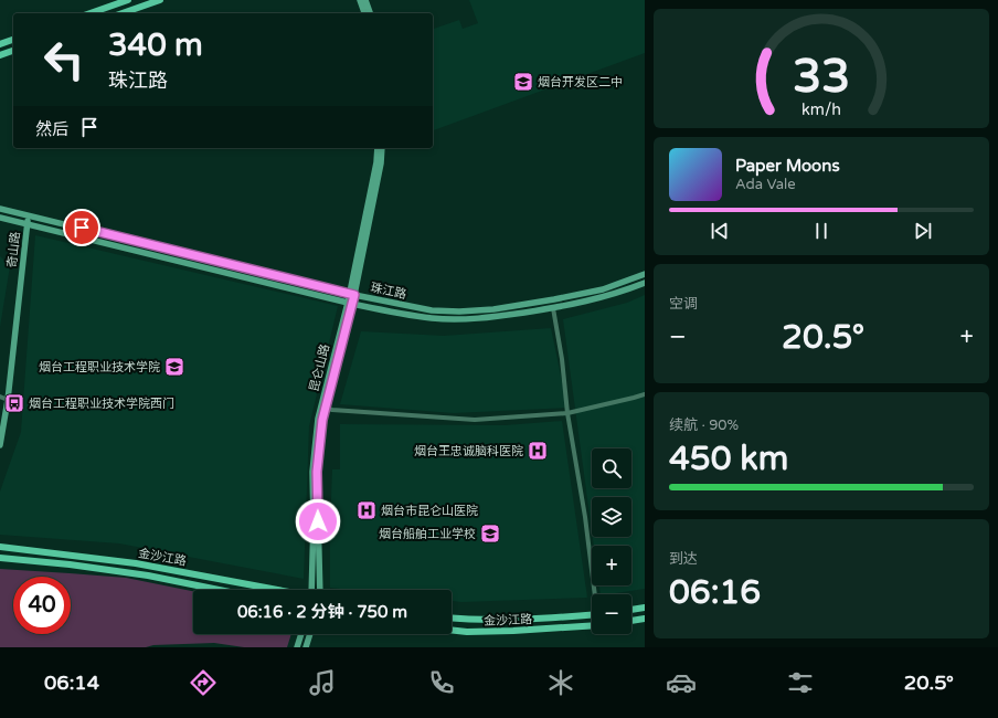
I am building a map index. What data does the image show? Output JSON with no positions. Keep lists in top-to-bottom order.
{
  "streets": {
    "main road": [
      "奇山路",
      "珠江路",
      "昆仑山路",
      "金沙江路"
    ]
  },
  "crossings": [
    ["奇山路", "珠江路"],
    ["珠江路", "昆仑山路"]
  ],
  "places": {
    "school or university": ["烟台开发区二中", "烟台工程职业技术学院", "烟台船舶工业学校"],
    "bus stop": ["烟台工程职业技术学院西门"],
    "hospital": ["烟台王忠诚脑科医院", "烟台市昆仑山医院"]
  },
  "page": {
    "turn": ["340 m", "珠江路"],
    "then": "然后",
    "song": ["Paper Moons", "Ada Vale"],
    "tile": [
      "空调",
      ["续航 · 90%", "450 km"],
      ["到达", "06:16"]
    ],
    "heat": ["−", "20.5°", "+"],
    "map_buttons": ["+", "−"],
    "limit": "40",
    "trip": "06:16 · 2 分钟 · 750 m",
    "tabs": ["06:14", "20.5°"],
    "gauge": ["33", "km/h"]
  }
}
